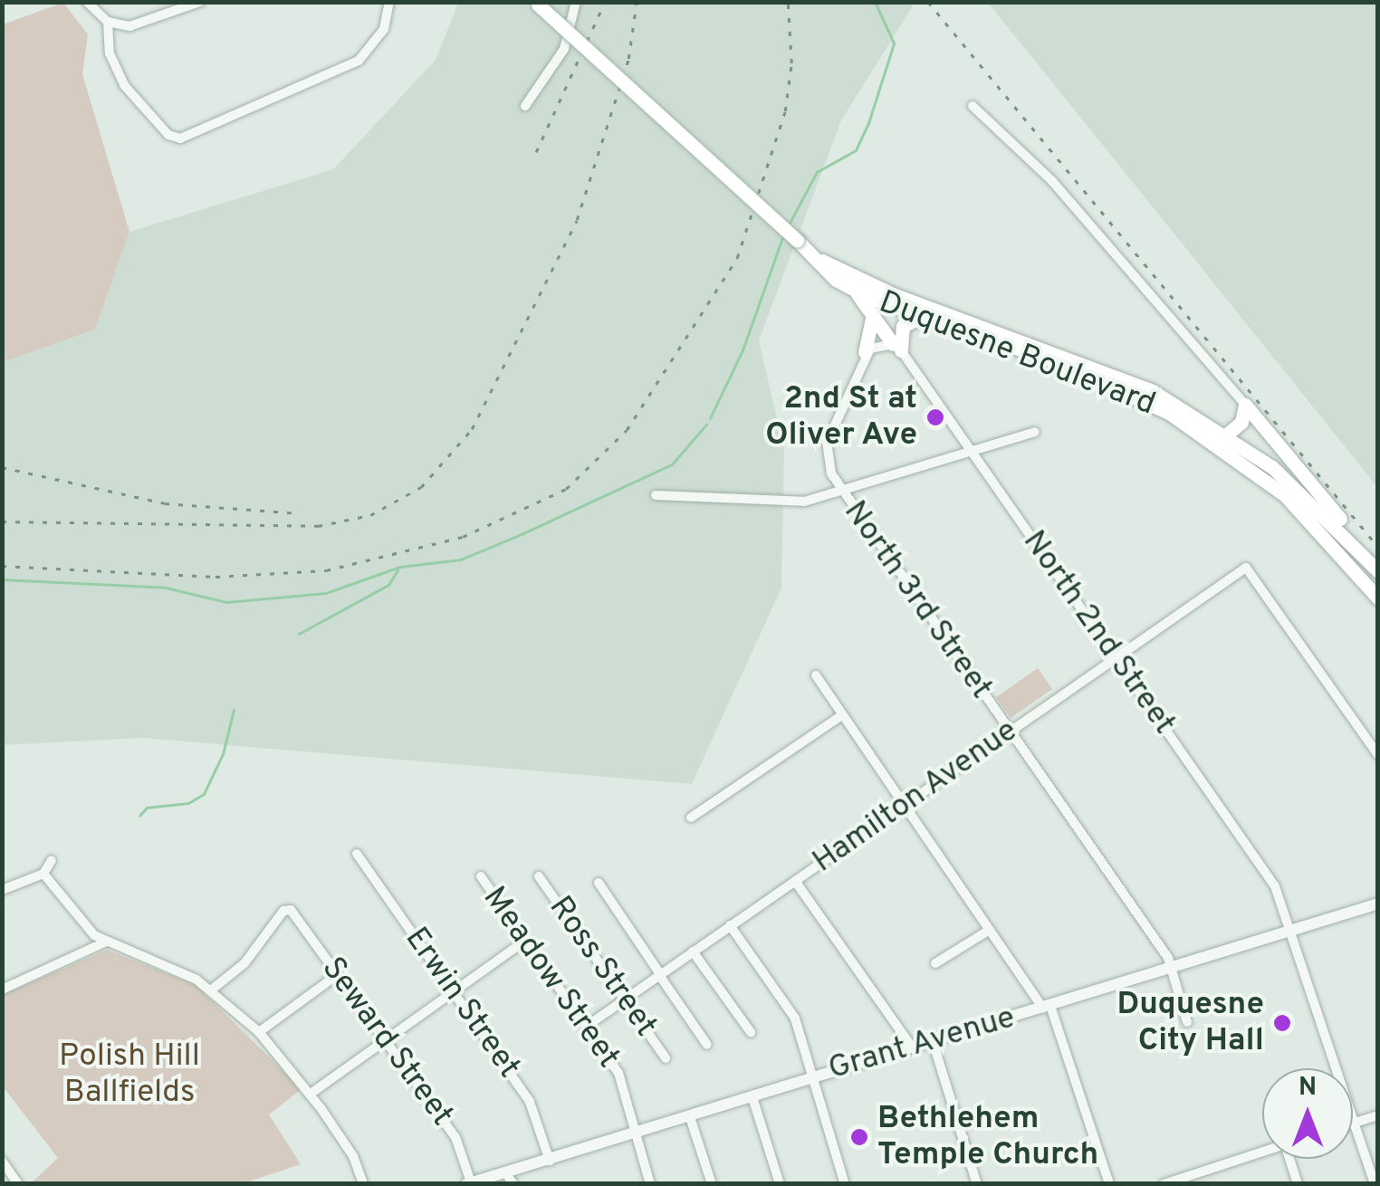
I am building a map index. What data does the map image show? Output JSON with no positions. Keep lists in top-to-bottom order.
{
  "streets": {
    "main road": ["Duquesne Boulevard"],
    "street": [
      "North 3rd Street",
      "North 2nd Street",
      "Hamilton Avenue",
      "Ross Street",
      "Meadow Street",
      "Erwin Street",
      "Seward Street",
      "Grant Avenue"
    ]
  },
  "crossings": [
    ["North 3rd Street", "Hamilton Avenue"],
    ["North 3rd Street", "Grant Avenue"],
    ["North 2nd Street", "Hamilton Avenue"],
    ["North 2nd Street", "Grant Avenue"],
    ["Hamilton Avenue", "Ross Street"],
    ["Hamilton Avenue", "Meadow Street"],
    ["Meadow Street", "Grant Avenue"],
    ["Erwin Street", "Grant Avenue"],
    ["Seward Street", "Grant Avenue"]
  ],
  "parks": ["Polish Hill Ballfields"],
  "places": ["2nd St at Oliver Ave", "Duquesne City Hall", "Bethlehem Temple Church"],
  "north": "top"
}
